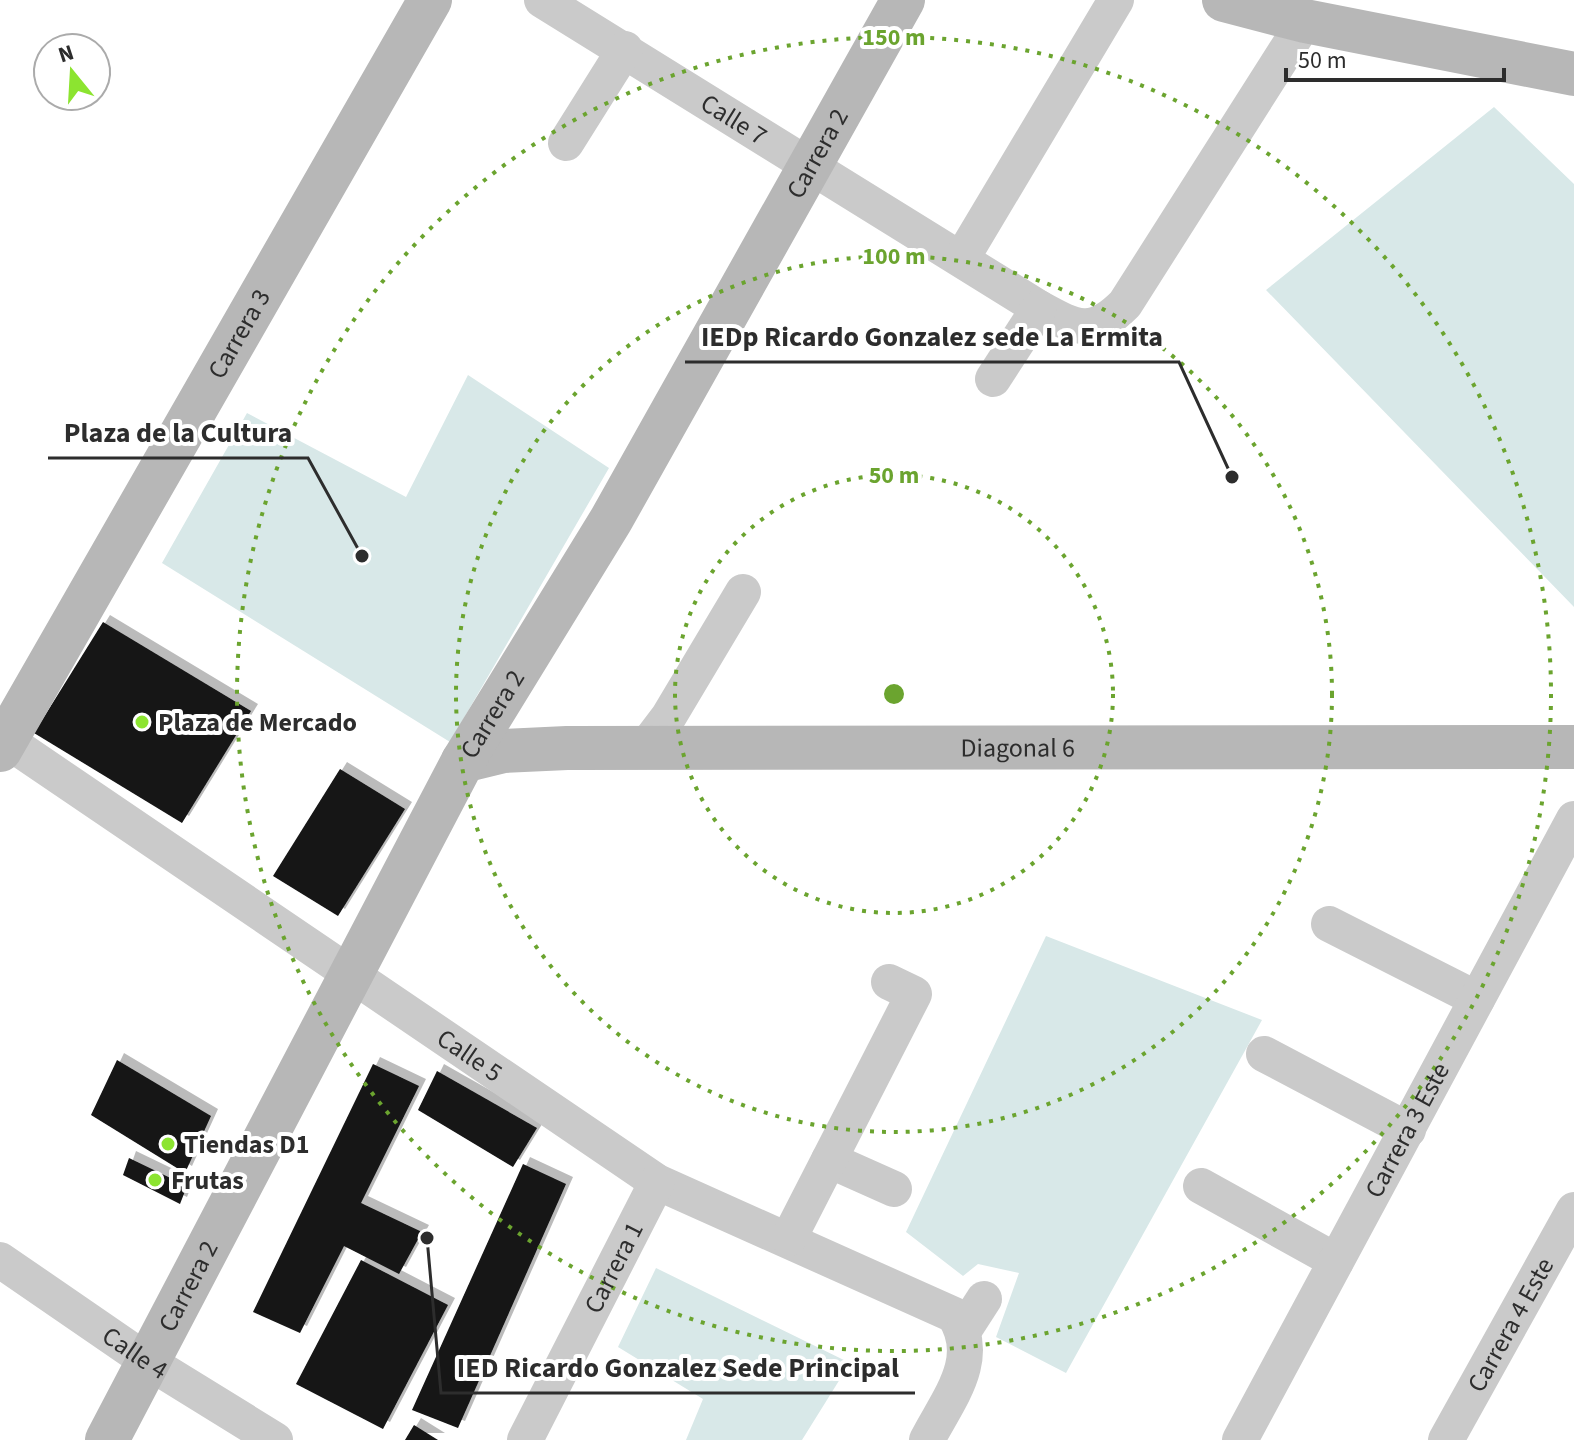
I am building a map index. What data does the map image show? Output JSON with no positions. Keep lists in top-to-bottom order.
{
  "streets": {
    "street": [
      "Calle 7",
      "Carrera 2",
      "Carrera 3",
      "Diagonal 6",
      "Calle 5",
      "Carrera 3 Este",
      "Carrera 1",
      "Carrera 4 Este",
      "Calle 4"
    ]
  },
  "crossings": [
    ["Calle 7", "Carrera 2"],
    ["Carrera 2", "Diagonal 6"],
    ["Carrera 2", "Calle 5"],
    ["Carrera 2", "Calle 4"],
    ["Carrera 3", "Calle 5"],
    ["Calle 5", "Carrera 1"]
  ],
  "places": [
    "IEDp Ricardo Gonzalez sede La Ermita",
    "Plaza de la Cultura",
    "Plaza de Mercado",
    "Tiendas D1",
    "Frutas",
    "IED Ricardo Gonzalez Sede Principal"
  ],
  "scale_bar": "50 m",
  "north": "top",
  "rings": ["150 m", "100 m", "50 m"]
}
